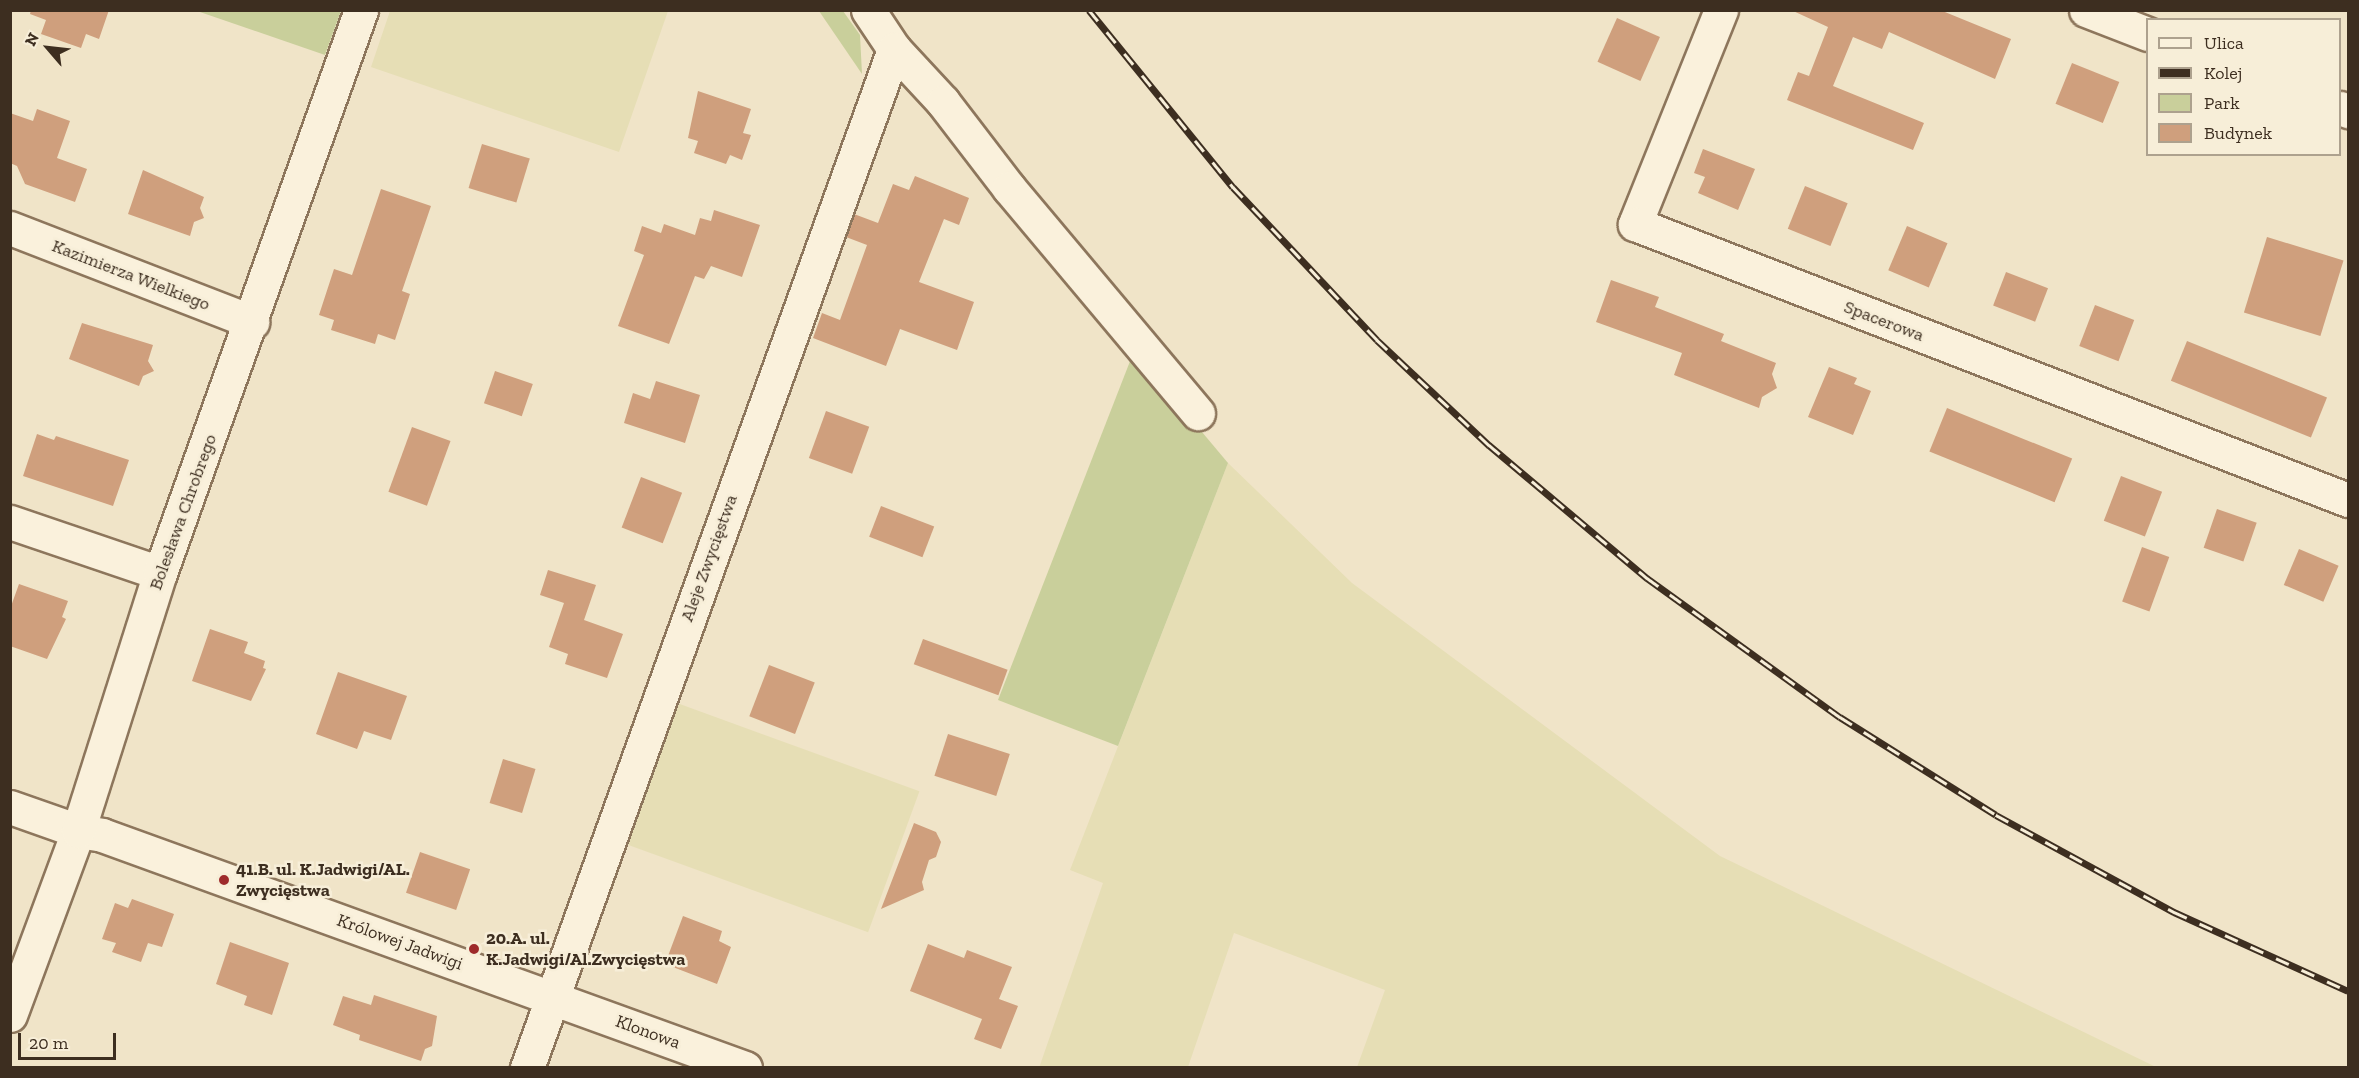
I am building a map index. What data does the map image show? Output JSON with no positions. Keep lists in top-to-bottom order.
{
  "streets": {
    "street": [
      "Kazimierza Wielkiego",
      "Spacerowa",
      "Bolesława Chrobrego",
      "Aleje Zwycięstwa",
      "Królowej Jadwigi",
      "Klonowa"
    ]
  },
  "crossings": [
    ["Kazimierza Wielkiego", "Bolesława Chrobrego"],
    ["Bolesława Chrobrego", "Królowej Jadwigi"],
    ["Aleje Zwycięstwa", "Królowej Jadwigi"],
    ["Aleje Zwycięstwa", "Klonowa"],
    ["Królowej Jadwigi", "Klonowa"]
  ],
  "places": ["41.B. ul. K.Jadwigi/AL. Zwycięstwa", "20.A. ul. K.Jadwigi/Al.Zwycięstwa"],
  "legend": [
    "Ulica",
    "Kolej",
    "Park",
    "Budynek"
  ],
  "scale_bar": "20 m",
  "north": "top left"
}
